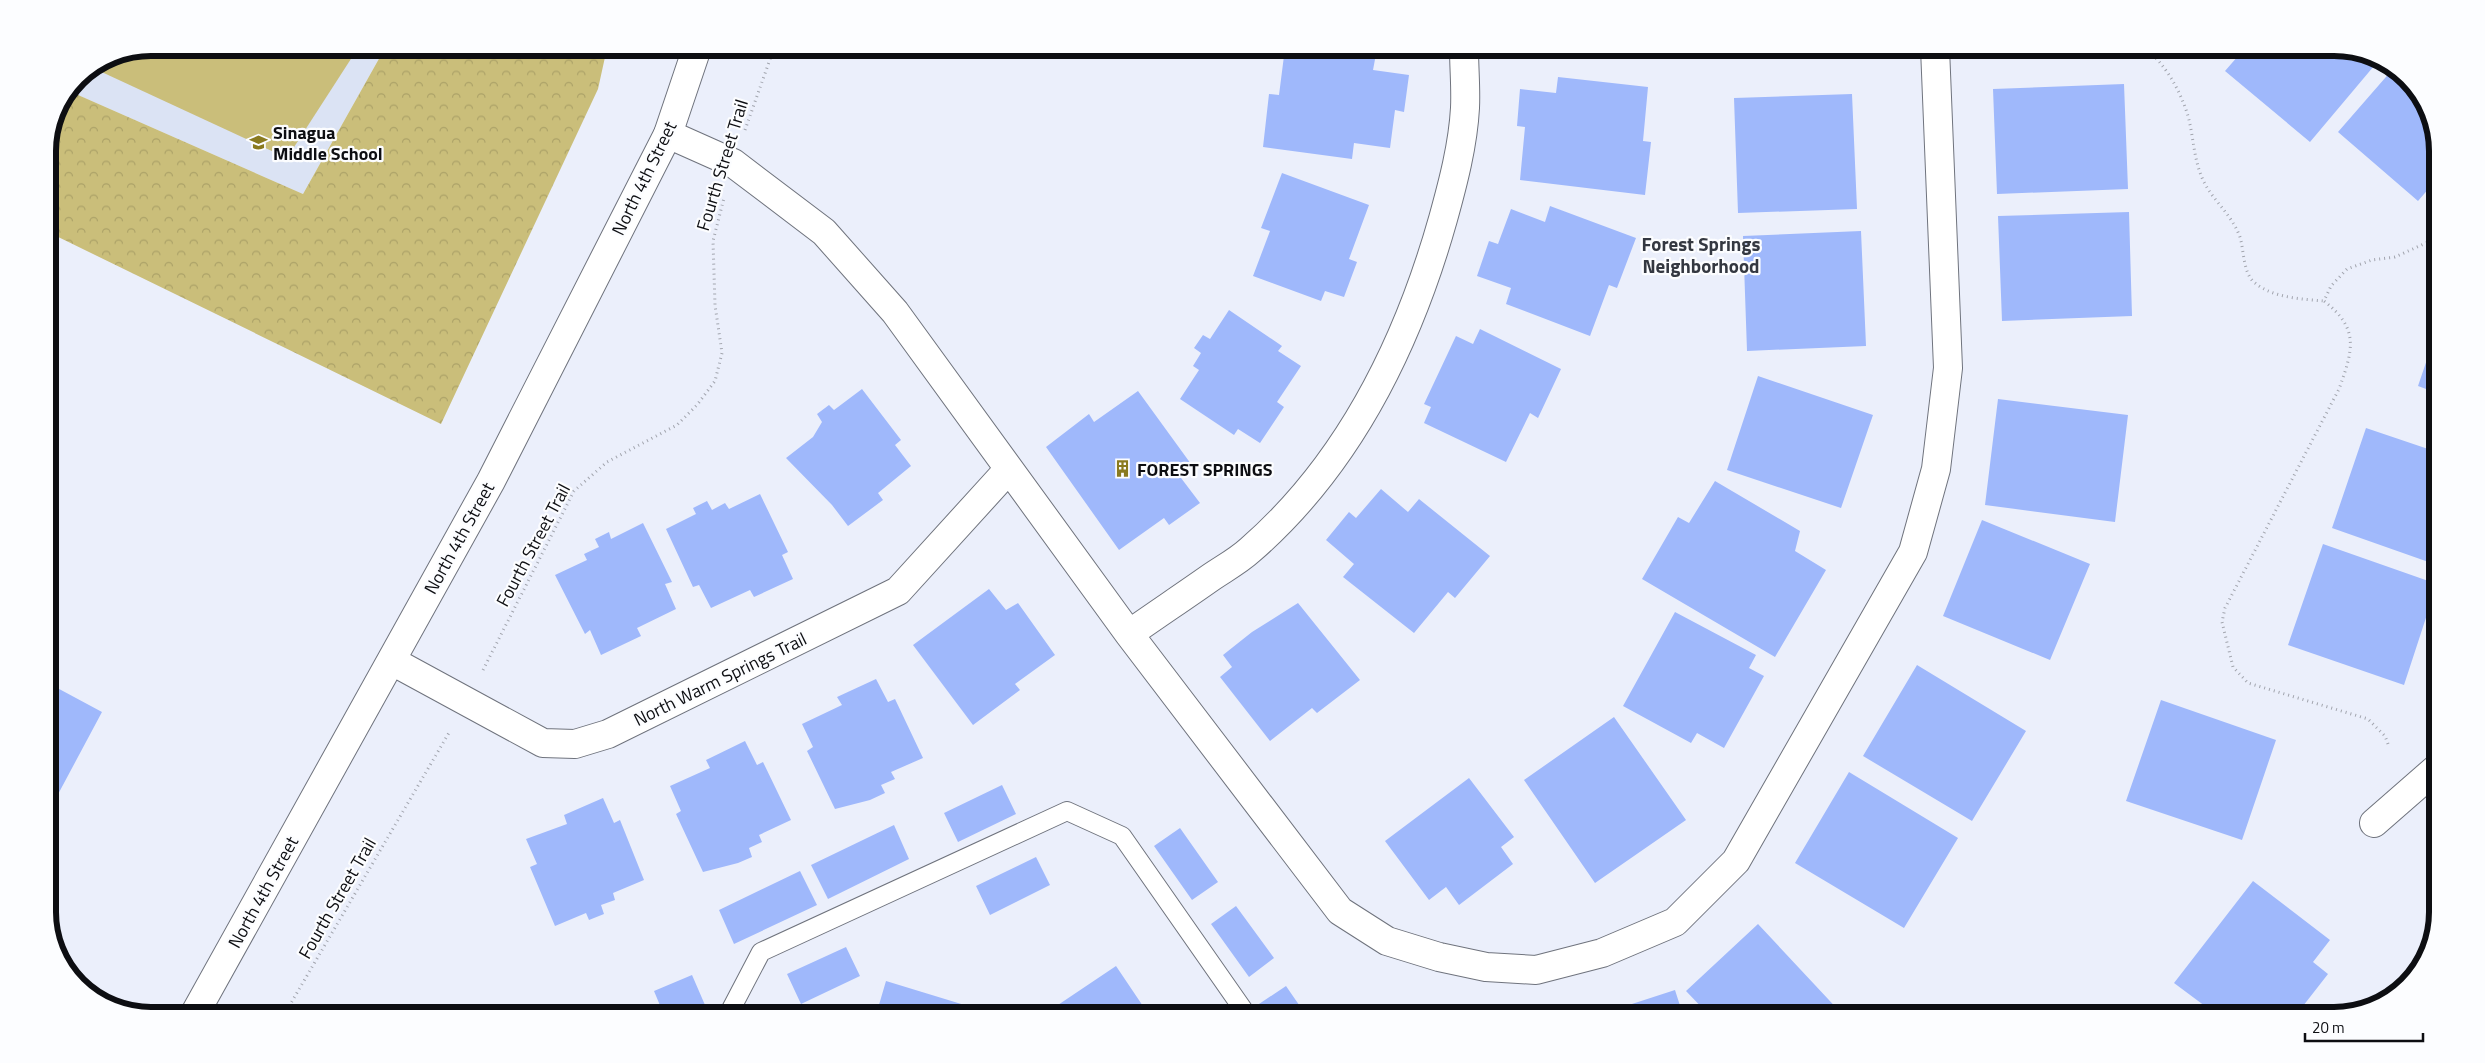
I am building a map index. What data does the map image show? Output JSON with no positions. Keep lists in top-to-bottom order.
{
  "streets": {
    "street": ["North 4th Street", "North Warm Springs Trail"],
    "path": ["Fourth Street Trail"]
  },
  "crossings": [
    ["Fourth Street Trail", "North Warm Springs Trail"],
    ["North 4th Street", "North Warm Springs Trail"]
  ],
  "districts": ["Forest Springs Neighborhood"],
  "places": {
    "school or university": ["Sinagua Middle School"],
    "building": ["FOREST SPRINGS"]
  },
  "scale_bar": "20 m"
}
